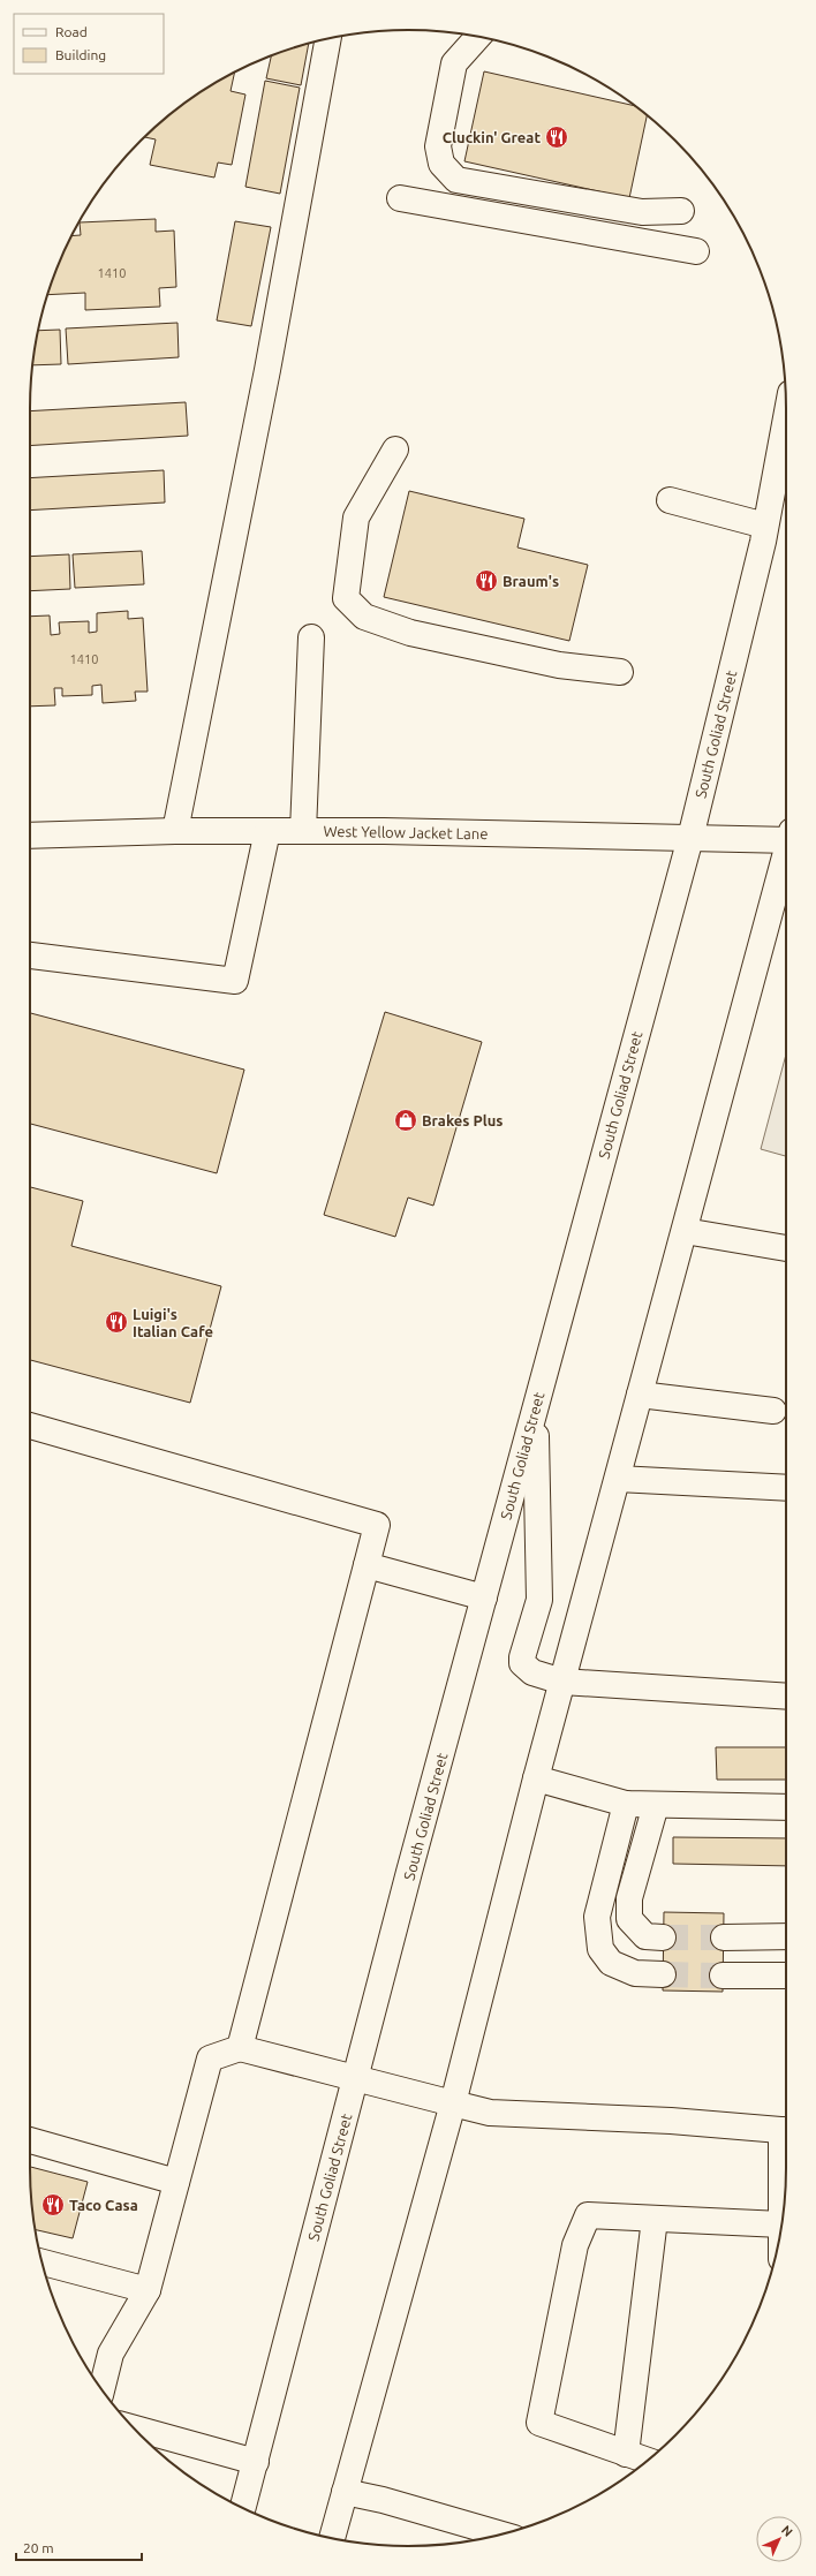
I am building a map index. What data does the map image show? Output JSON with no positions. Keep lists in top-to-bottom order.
{
  "streets": {
    "main road": ["South Goliad Street", "West Yellow Jacket Lane"]
  },
  "crossings": [
    ["South Goliad Street", "West Yellow Jacket Lane"]
  ],
  "places": {
    "restaurant": [
      "Cluckin' Great",
      "Braum's",
      "Luigi's Italian Cafe",
      "Taco Casa"
    ],
    "shop": ["Brakes Plus"]
  },
  "house_numbers": ["1410", "1410"],
  "legend": ["Road", "Building"],
  "scale_bar": "20 m",
  "north": "top right"
}
